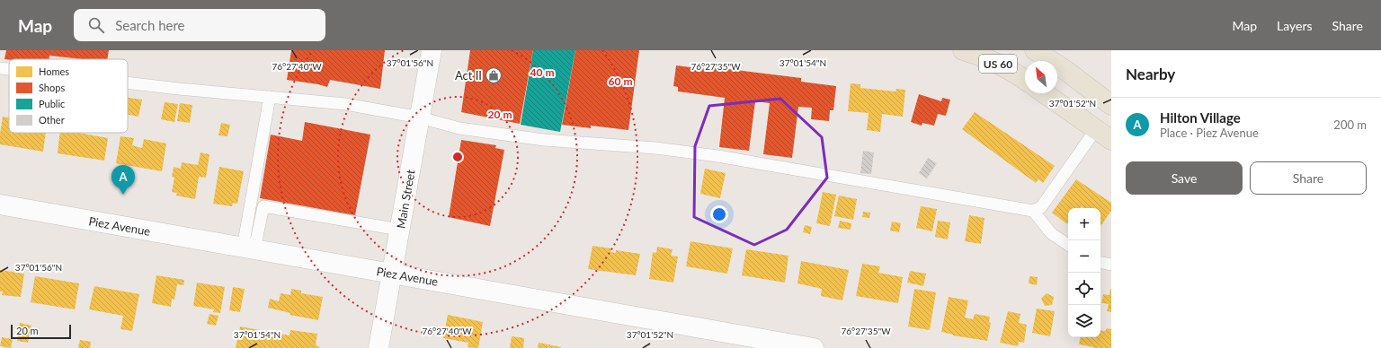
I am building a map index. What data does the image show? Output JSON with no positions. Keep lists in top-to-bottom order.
{
  "streets": {
    "main road": ["US 60"],
    "street": ["Main Street", "Piez Avenue"]
  },
  "crossings": [
    ["Main Street", "Piez Avenue"]
  ],
  "places": {
    "shop": ["Act II"]
  },
  "legend": [
    "Homes",
    "Shops",
    "Public",
    "Other"
  ],
  "scale_bar": "20 m",
  "north": "top left",
  "page": {
    "header": "Map",
    "search": "Search here",
    "nav": ["Map", "Layers", "Share"],
    "heading": "Nearby",
    "list": [
      {
        "mark": "A",
        "name": "Hilton Village",
        "note": "Place · Piez Avenue",
        "value": "200 m"
      }
    ],
    "buttons": ["Save", "Share"],
    "pins": "A",
    "map_buttons": ["+", "−"],
    "scale": "20 m"
  },
  "coordinates": [
    "37°01'56\"N",
    "37°01'54\"N",
    "76°27'40\"W",
    "76°27'35\"W",
    "37°01'52\"N"
  ],
  "rings": ["40 m", "60 m", "20 m"]
}
